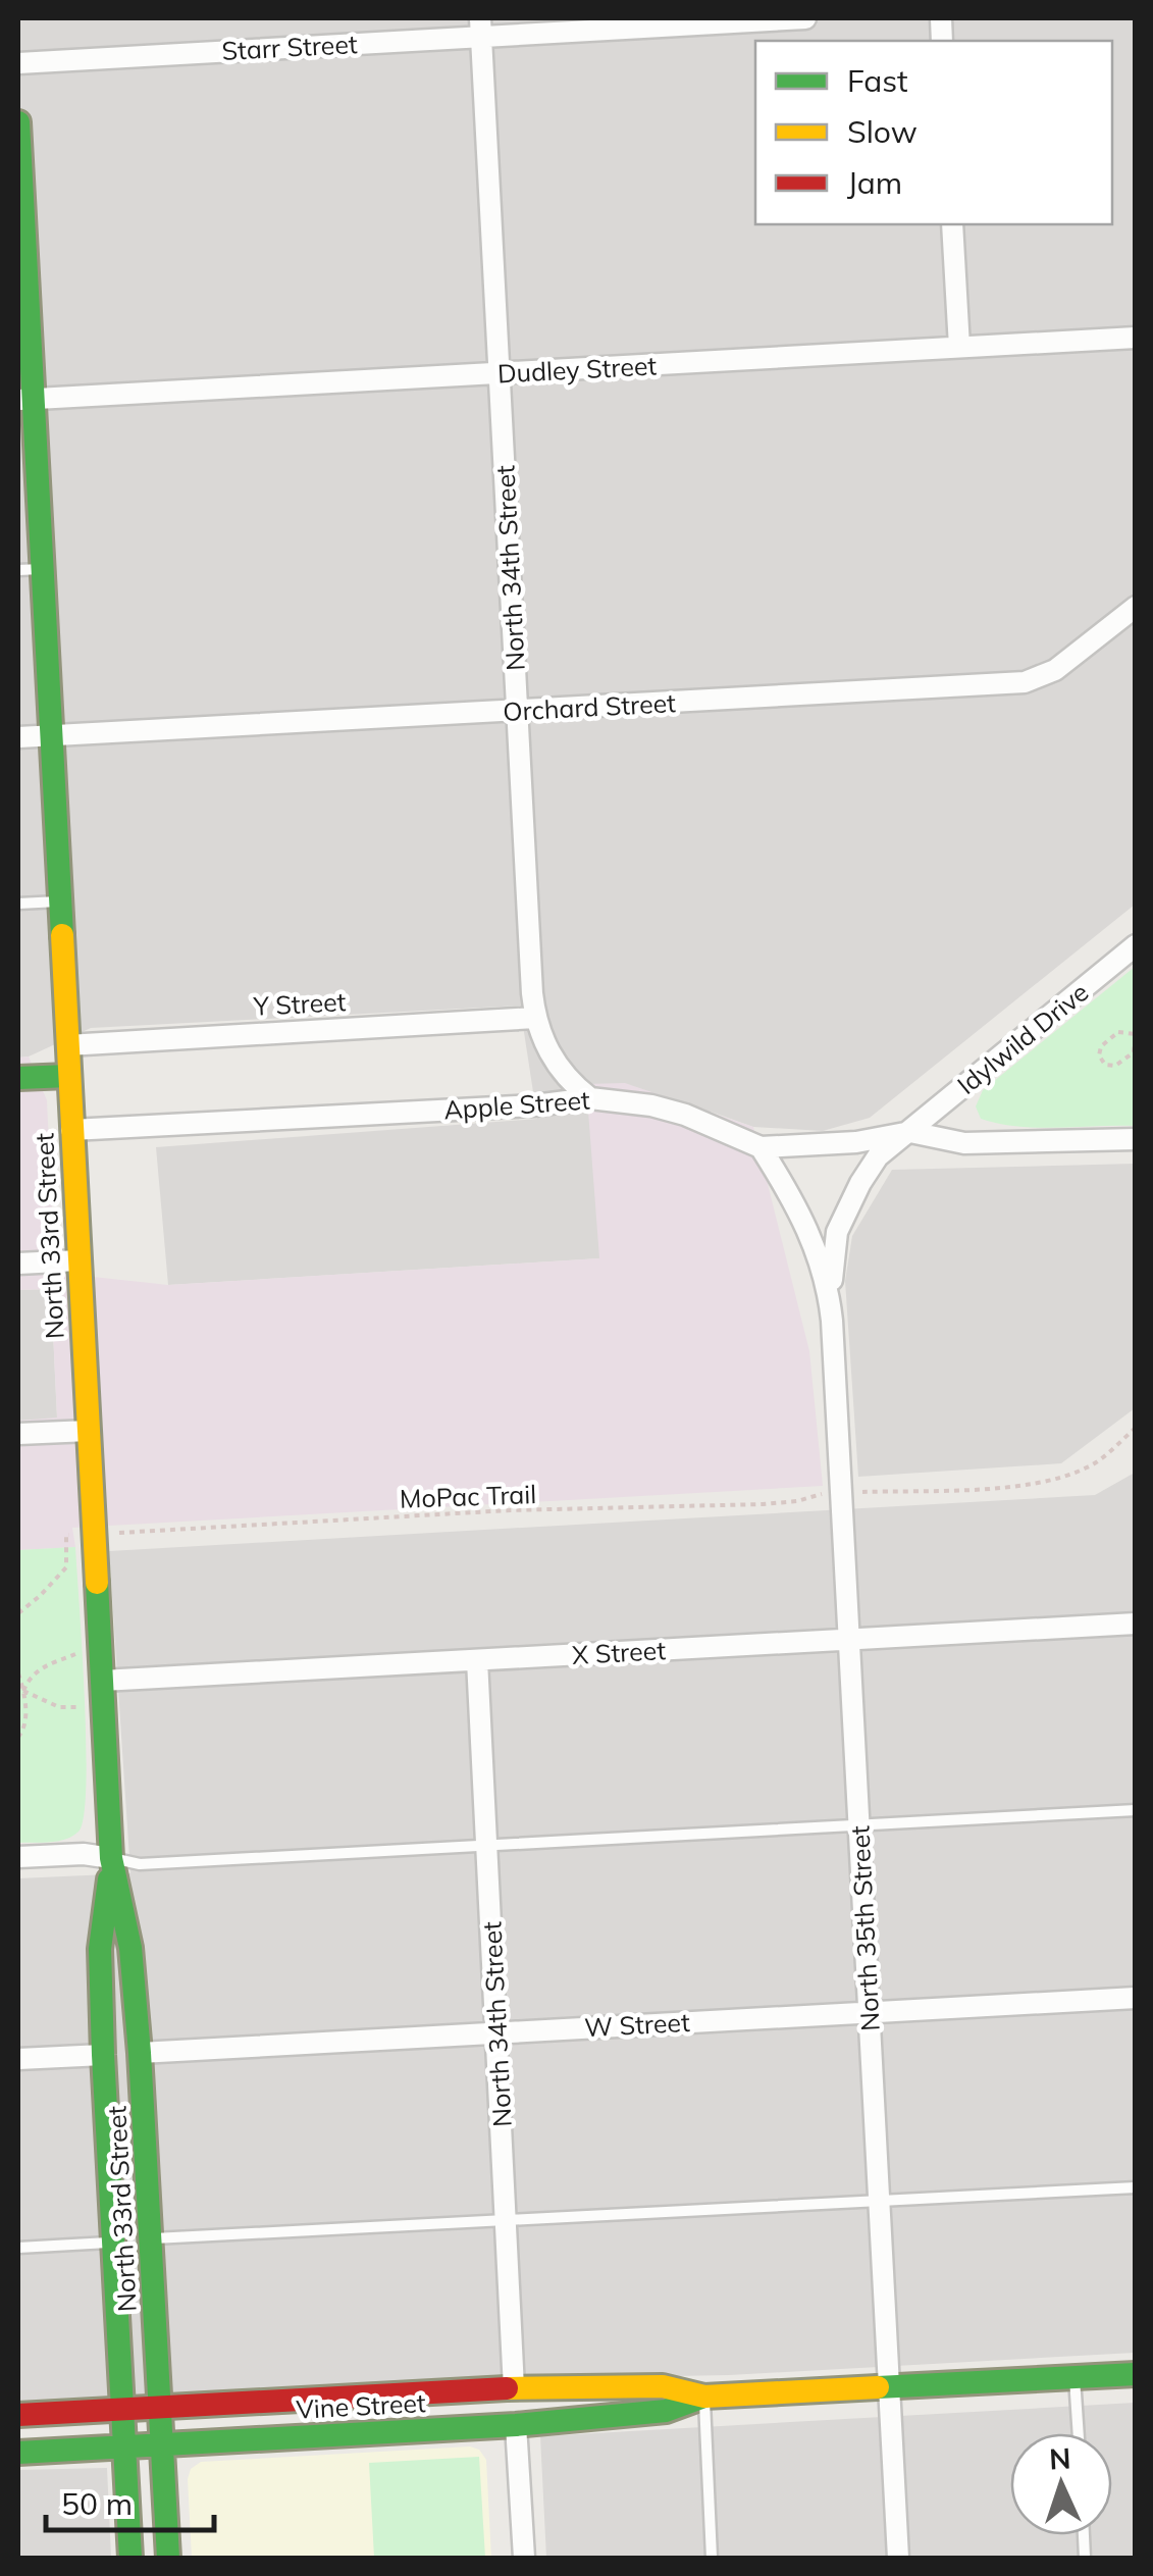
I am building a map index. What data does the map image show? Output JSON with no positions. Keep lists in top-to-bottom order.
{
  "streets": {
    "main road": ["North 33rd Street", "Vine Street"],
    "street": [
      "Starr Street",
      "Dudley Street",
      "North 34th Street",
      "Orchard Street",
      "Y Street",
      "Idylwild Drive",
      "Apple Street",
      "X Street",
      "North 35th Street",
      "W Street"
    ],
    "path": ["MoPac Trail"]
  },
  "crossings": [
    ["Starr Street", "North 34th Street"],
    ["Dudley Street", "North 34th Street"],
    ["Dudley Street", "North 33rd Street"],
    ["North 34th Street", "Orchard Street"],
    ["North 34th Street", "Y Street"],
    ["North 34th Street", "Apple Street"],
    ["North 34th Street", "X Street"],
    ["North 34th Street", "W Street"],
    ["North 34th Street", "Vine Street"],
    ["Orchard Street", "North 33rd Street"],
    ["Y Street", "North 33rd Street"],
    ["Idylwild Drive", "Apple Street"],
    ["Idylwild Drive", "North 35th Street"],
    ["Apple Street", "North 33rd Street"],
    ["Apple Street", "North 35th Street"],
    ["North 33rd Street", "X Street"],
    ["North 33rd Street", "W Street"],
    ["North 33rd Street", "Vine Street"],
    ["X Street", "North 35th Street"],
    ["North 35th Street", "W Street"],
    ["North 35th Street", "Vine Street"]
  ],
  "legend": ["Fast", "Slow", "Jam"],
  "scale_bar": "50 m",
  "north": "top"
}
